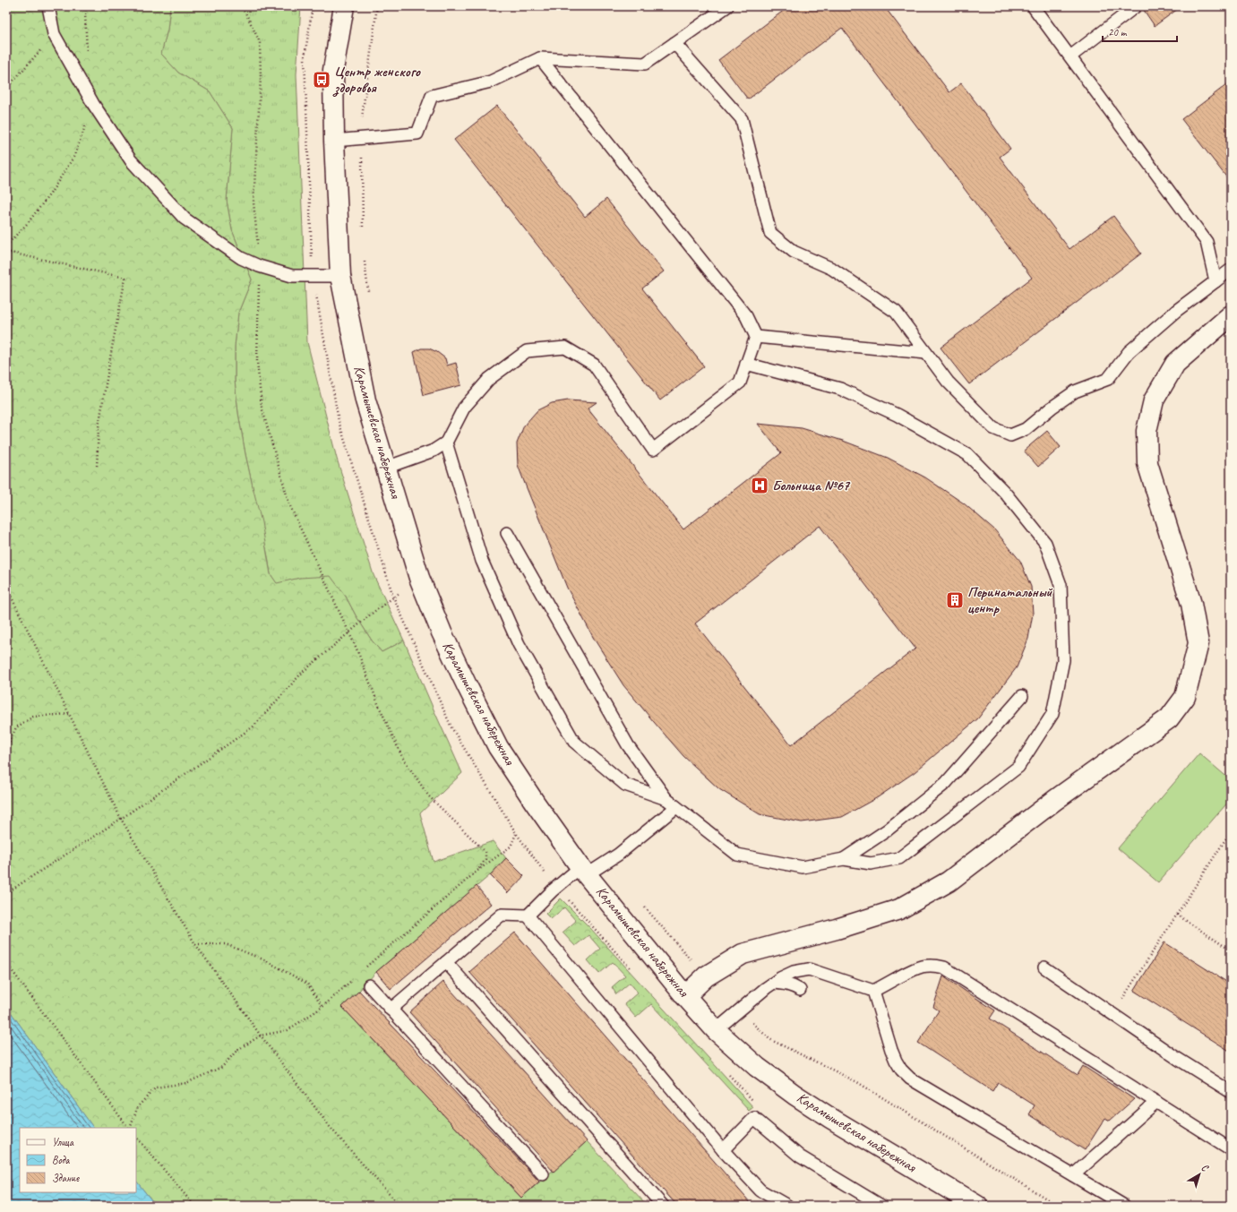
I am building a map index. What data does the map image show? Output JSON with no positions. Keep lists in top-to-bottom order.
{
  "streets": {
    "street": ["Карамышевская набережная"]
  },
  "places": {
    "bus stop": ["Центр женского здоровья"],
    "hospital": ["Больница №67"],
    "building": ["Перинатальный центр"]
  },
  "legend": ["Улица", "Вода", "Здание"],
  "scale_bar": "20 m",
  "north": "top right"
}
